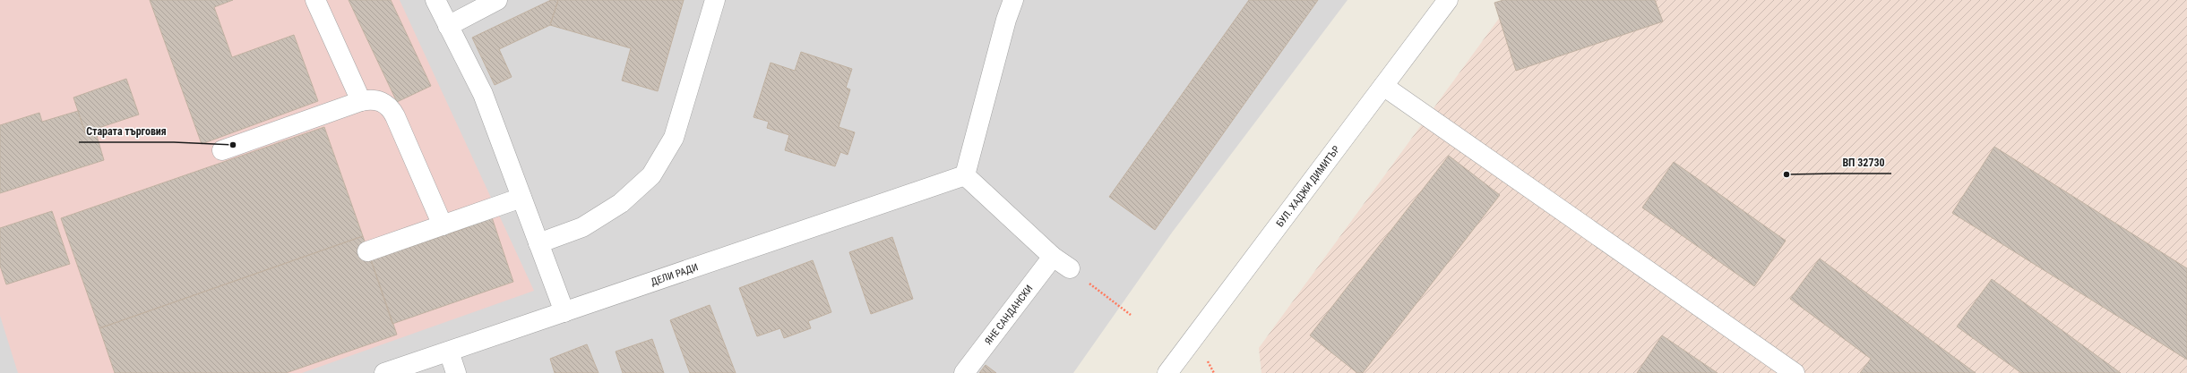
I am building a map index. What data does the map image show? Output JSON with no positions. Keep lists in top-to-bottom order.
{
  "streets": {
    "street": ["БУЛ. ХАДЖИ ДИМИТЪР", "ДЕЛИ РАДИ", "ЯНЕ САНДАНСКИ"]
  },
  "places": ["Старата търговия", "ВП 32730"]
}
